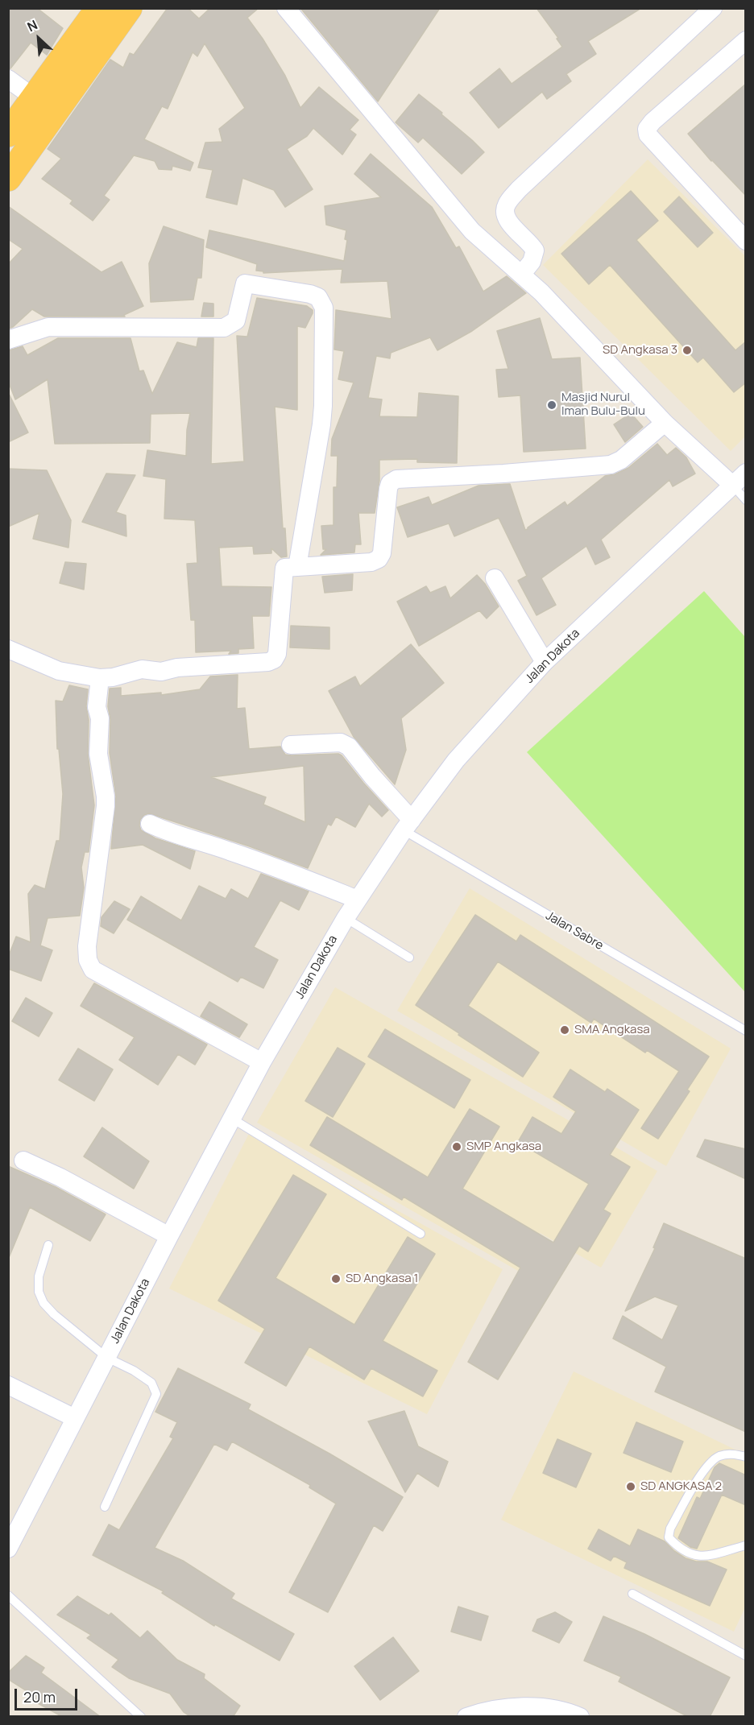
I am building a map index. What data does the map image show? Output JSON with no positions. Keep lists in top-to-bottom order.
{
  "streets": {
    "street": ["Jalan Dakota"],
    "lane": ["Jalan Sabre"]
  },
  "crossings": [
    ["Jalan Dakota", "Jalan Sabre"]
  ],
  "places": [
    "SD Angkasa 3",
    "Masjid Nurul Iman Bulu-Bulu",
    "SMA Angkasa",
    "SMP Angkasa",
    "SD Angkasa 1",
    "SD ANGKASA 2"
  ],
  "scale_bar": "20 m",
  "north": "top left"
}
